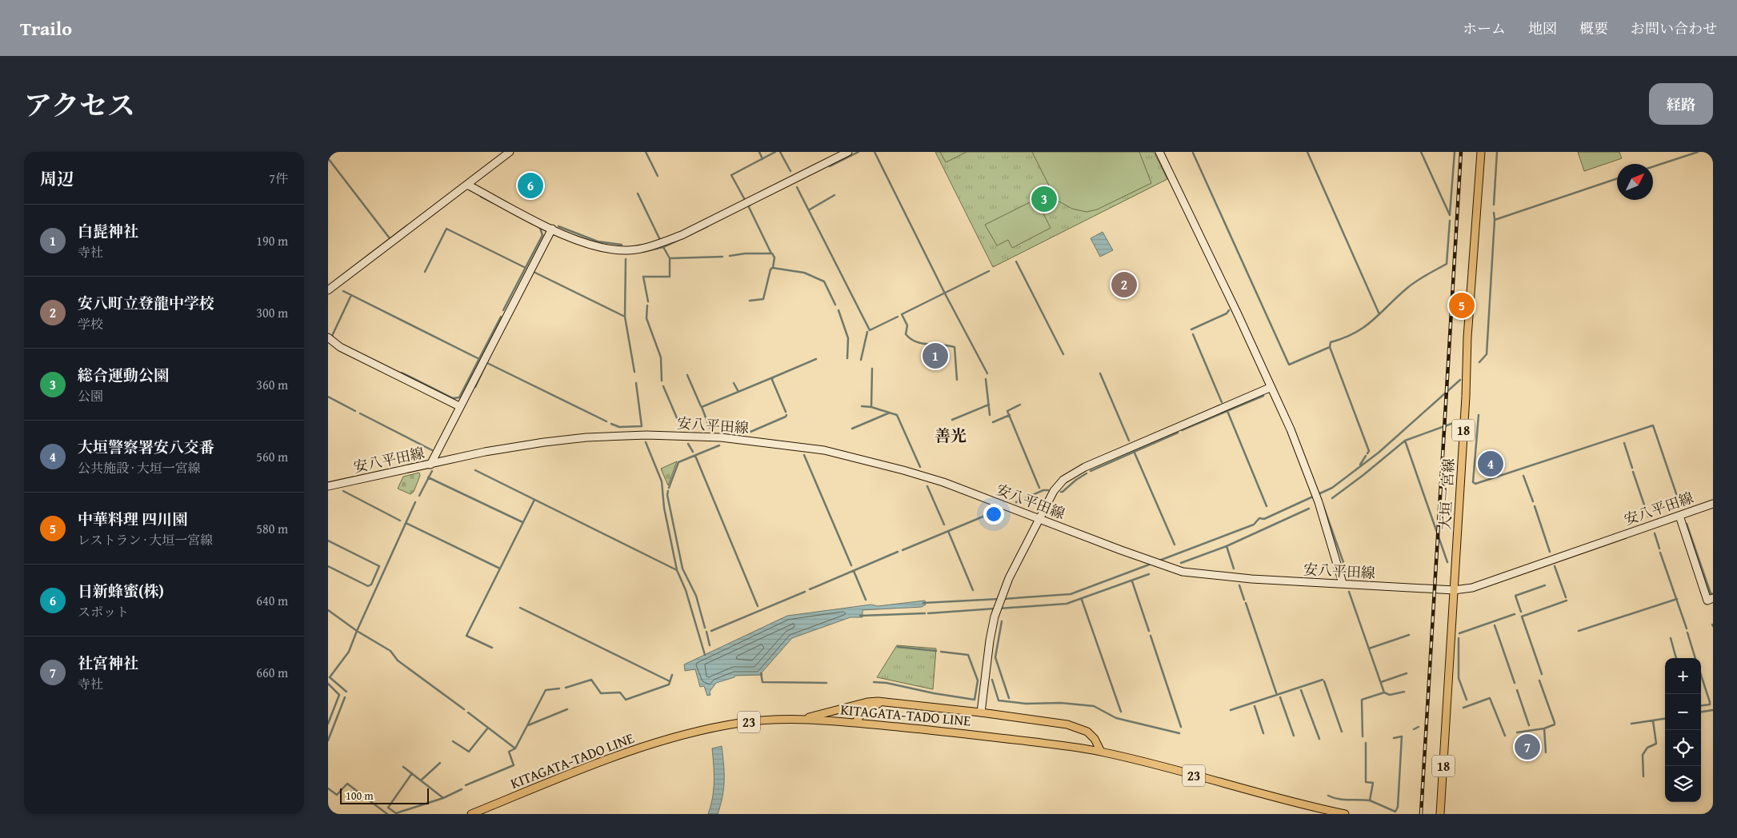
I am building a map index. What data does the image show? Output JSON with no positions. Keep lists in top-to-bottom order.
{
  "streets": {
    "main road": [
      "18",
      "大垣一宮線",
      "KITAGATA-TADO LINE",
      "23"
    ],
    "street": ["安八平田線"]
  },
  "crossings": [
    ["安八平田線", "大垣一宮線"]
  ],
  "districts": ["善光"],
  "scale_bar": "100 m",
  "north": "top right",
  "page": {
    "header": "Trailo",
    "nav": [
      "ホーム",
      "地図",
      "概要",
      "お問い合わせ"
    ],
    "title": "アクセス",
    "buttons": "経路",
    "heading": ["周辺", "7件"],
    "pins": [
      "6",
      "3",
      "2",
      "5",
      "1",
      "4",
      "7"
    ],
    "list": [
      {
        "mark": "1",
        "name": "白髭神社",
        "note": "寺社",
        "value": "190 m"
      },
      {
        "mark": "2",
        "name": "安八町立登龍中学校",
        "note": "学校",
        "value": "300 m"
      },
      {
        "mark": "3",
        "name": "総合運動公園",
        "note": "公園",
        "value": "360 m"
      },
      {
        "mark": "4",
        "name": "大垣警察署安八交番",
        "note": "公共施設 · 大垣一宮線",
        "value": "560 m"
      },
      {
        "mark": "5",
        "name": "中華料理 四川園",
        "note": "レストラン · 大垣一宮線",
        "value": "580 m"
      },
      {
        "mark": "6",
        "name": "日新蜂蜜(株)",
        "note": "スポット",
        "value": "640 m"
      },
      {
        "mark": "7",
        "name": "社宮神社",
        "note": "寺社",
        "value": "660 m"
      }
    ],
    "map_buttons": ["+", "−"],
    "scale": "100 m"
  }
}
